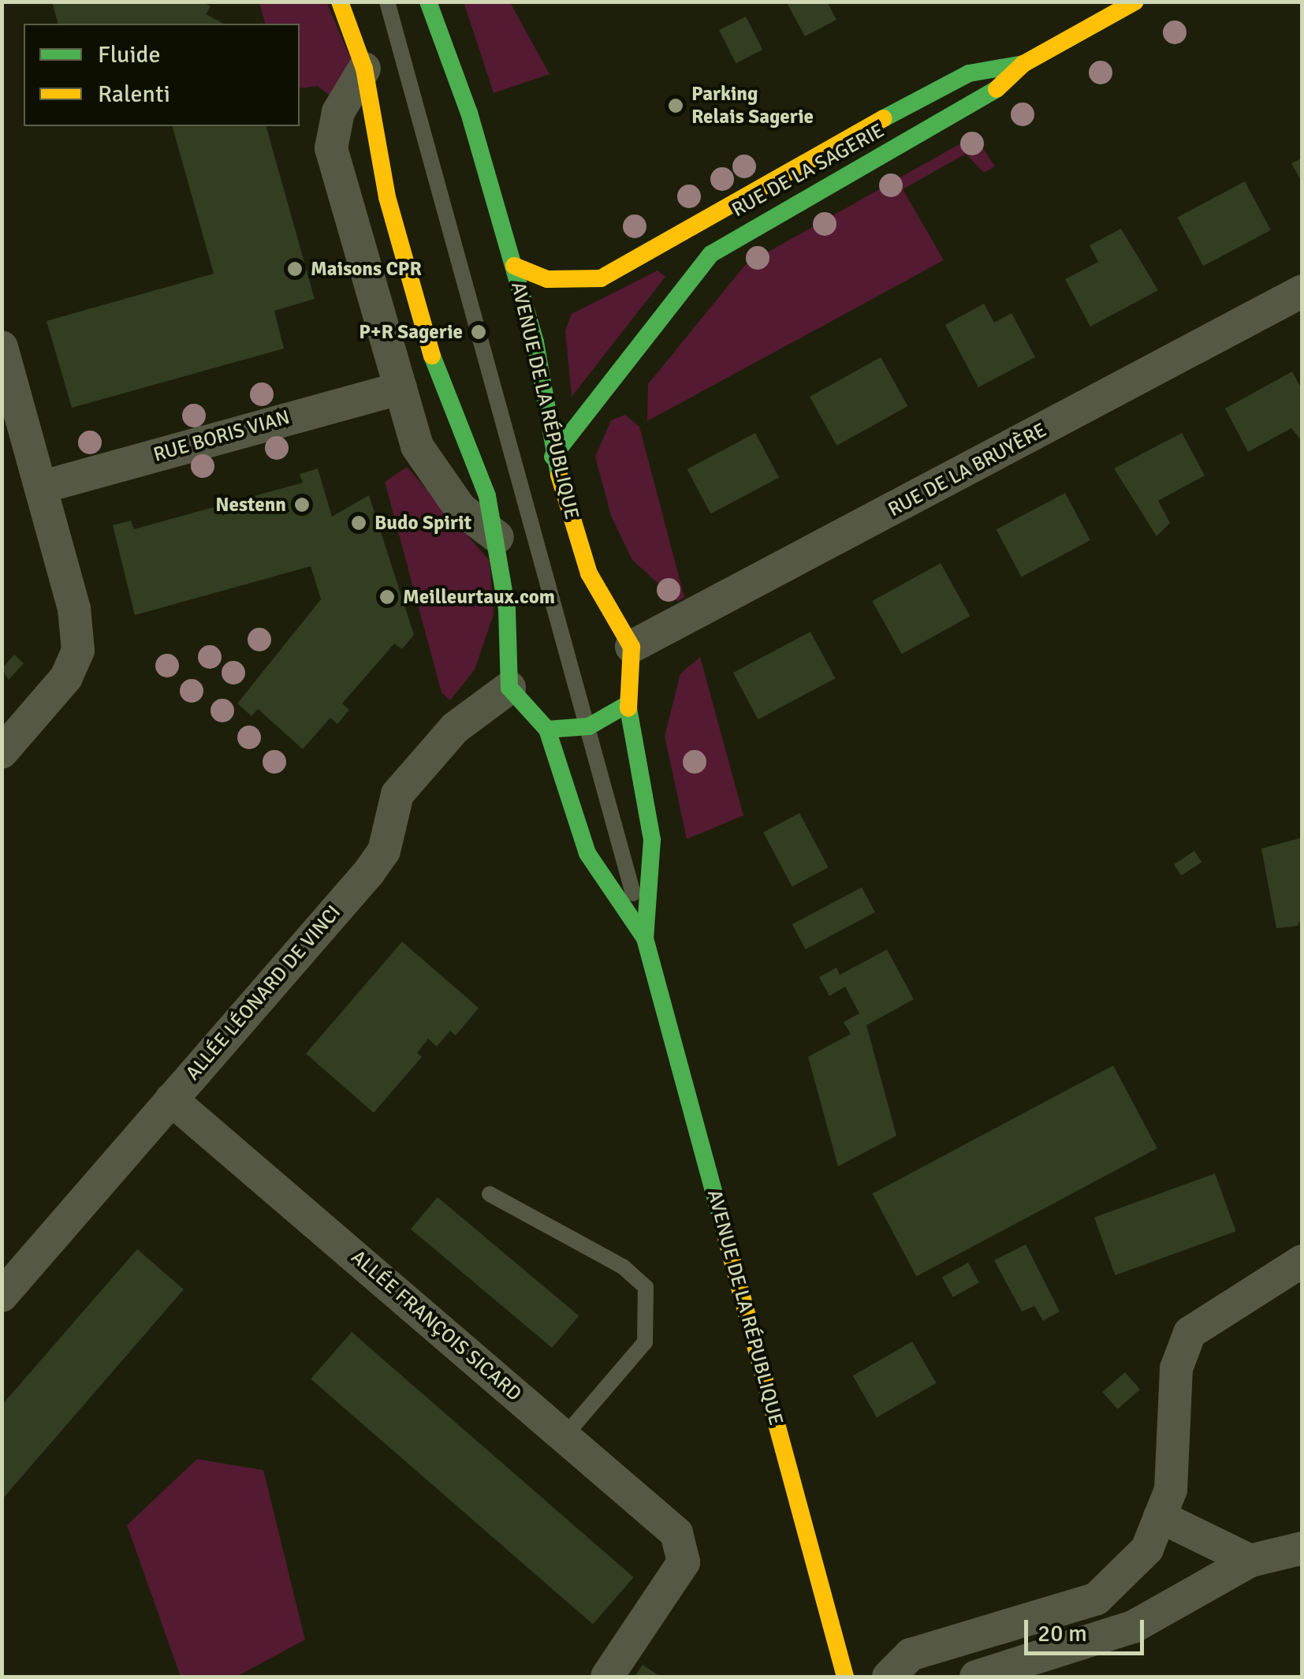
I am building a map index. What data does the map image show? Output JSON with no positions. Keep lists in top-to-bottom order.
{
  "streets": {
    "main road": ["RUE DE LA SAGERIE", "AVENUE DE LA RÉPUBLIQUE"],
    "street": [
      "RUE BORIS VIAN",
      "RUE DE LA BRUYÈRE",
      "ALLÉE LÉONARD DE VINCI",
      "ALLÉE FRANÇOIS SICARD"
    ]
  },
  "crossings": [
    ["RUE DE LA SAGERIE", "AVENUE DE LA RÉPUBLIQUE"],
    ["AVENUE DE LA RÉPUBLIQUE", "RUE DE LA BRUYÈRE"],
    ["AVENUE DE LA RÉPUBLIQUE", "ALLÉE LÉONARD DE VINCI"],
    ["ALLÉE LÉONARD DE VINCI", "ALLÉE FRANÇOIS SICARD"]
  ],
  "places": [
    "Parking Relais Sagerie",
    "Maisons CPR",
    "P+R Sagerie",
    "Nestenn",
    "Budo Spirit",
    "Meilleurtaux.com"
  ],
  "legend": ["Fluide", "Ralenti"],
  "scale_bar": "20 m"
}
